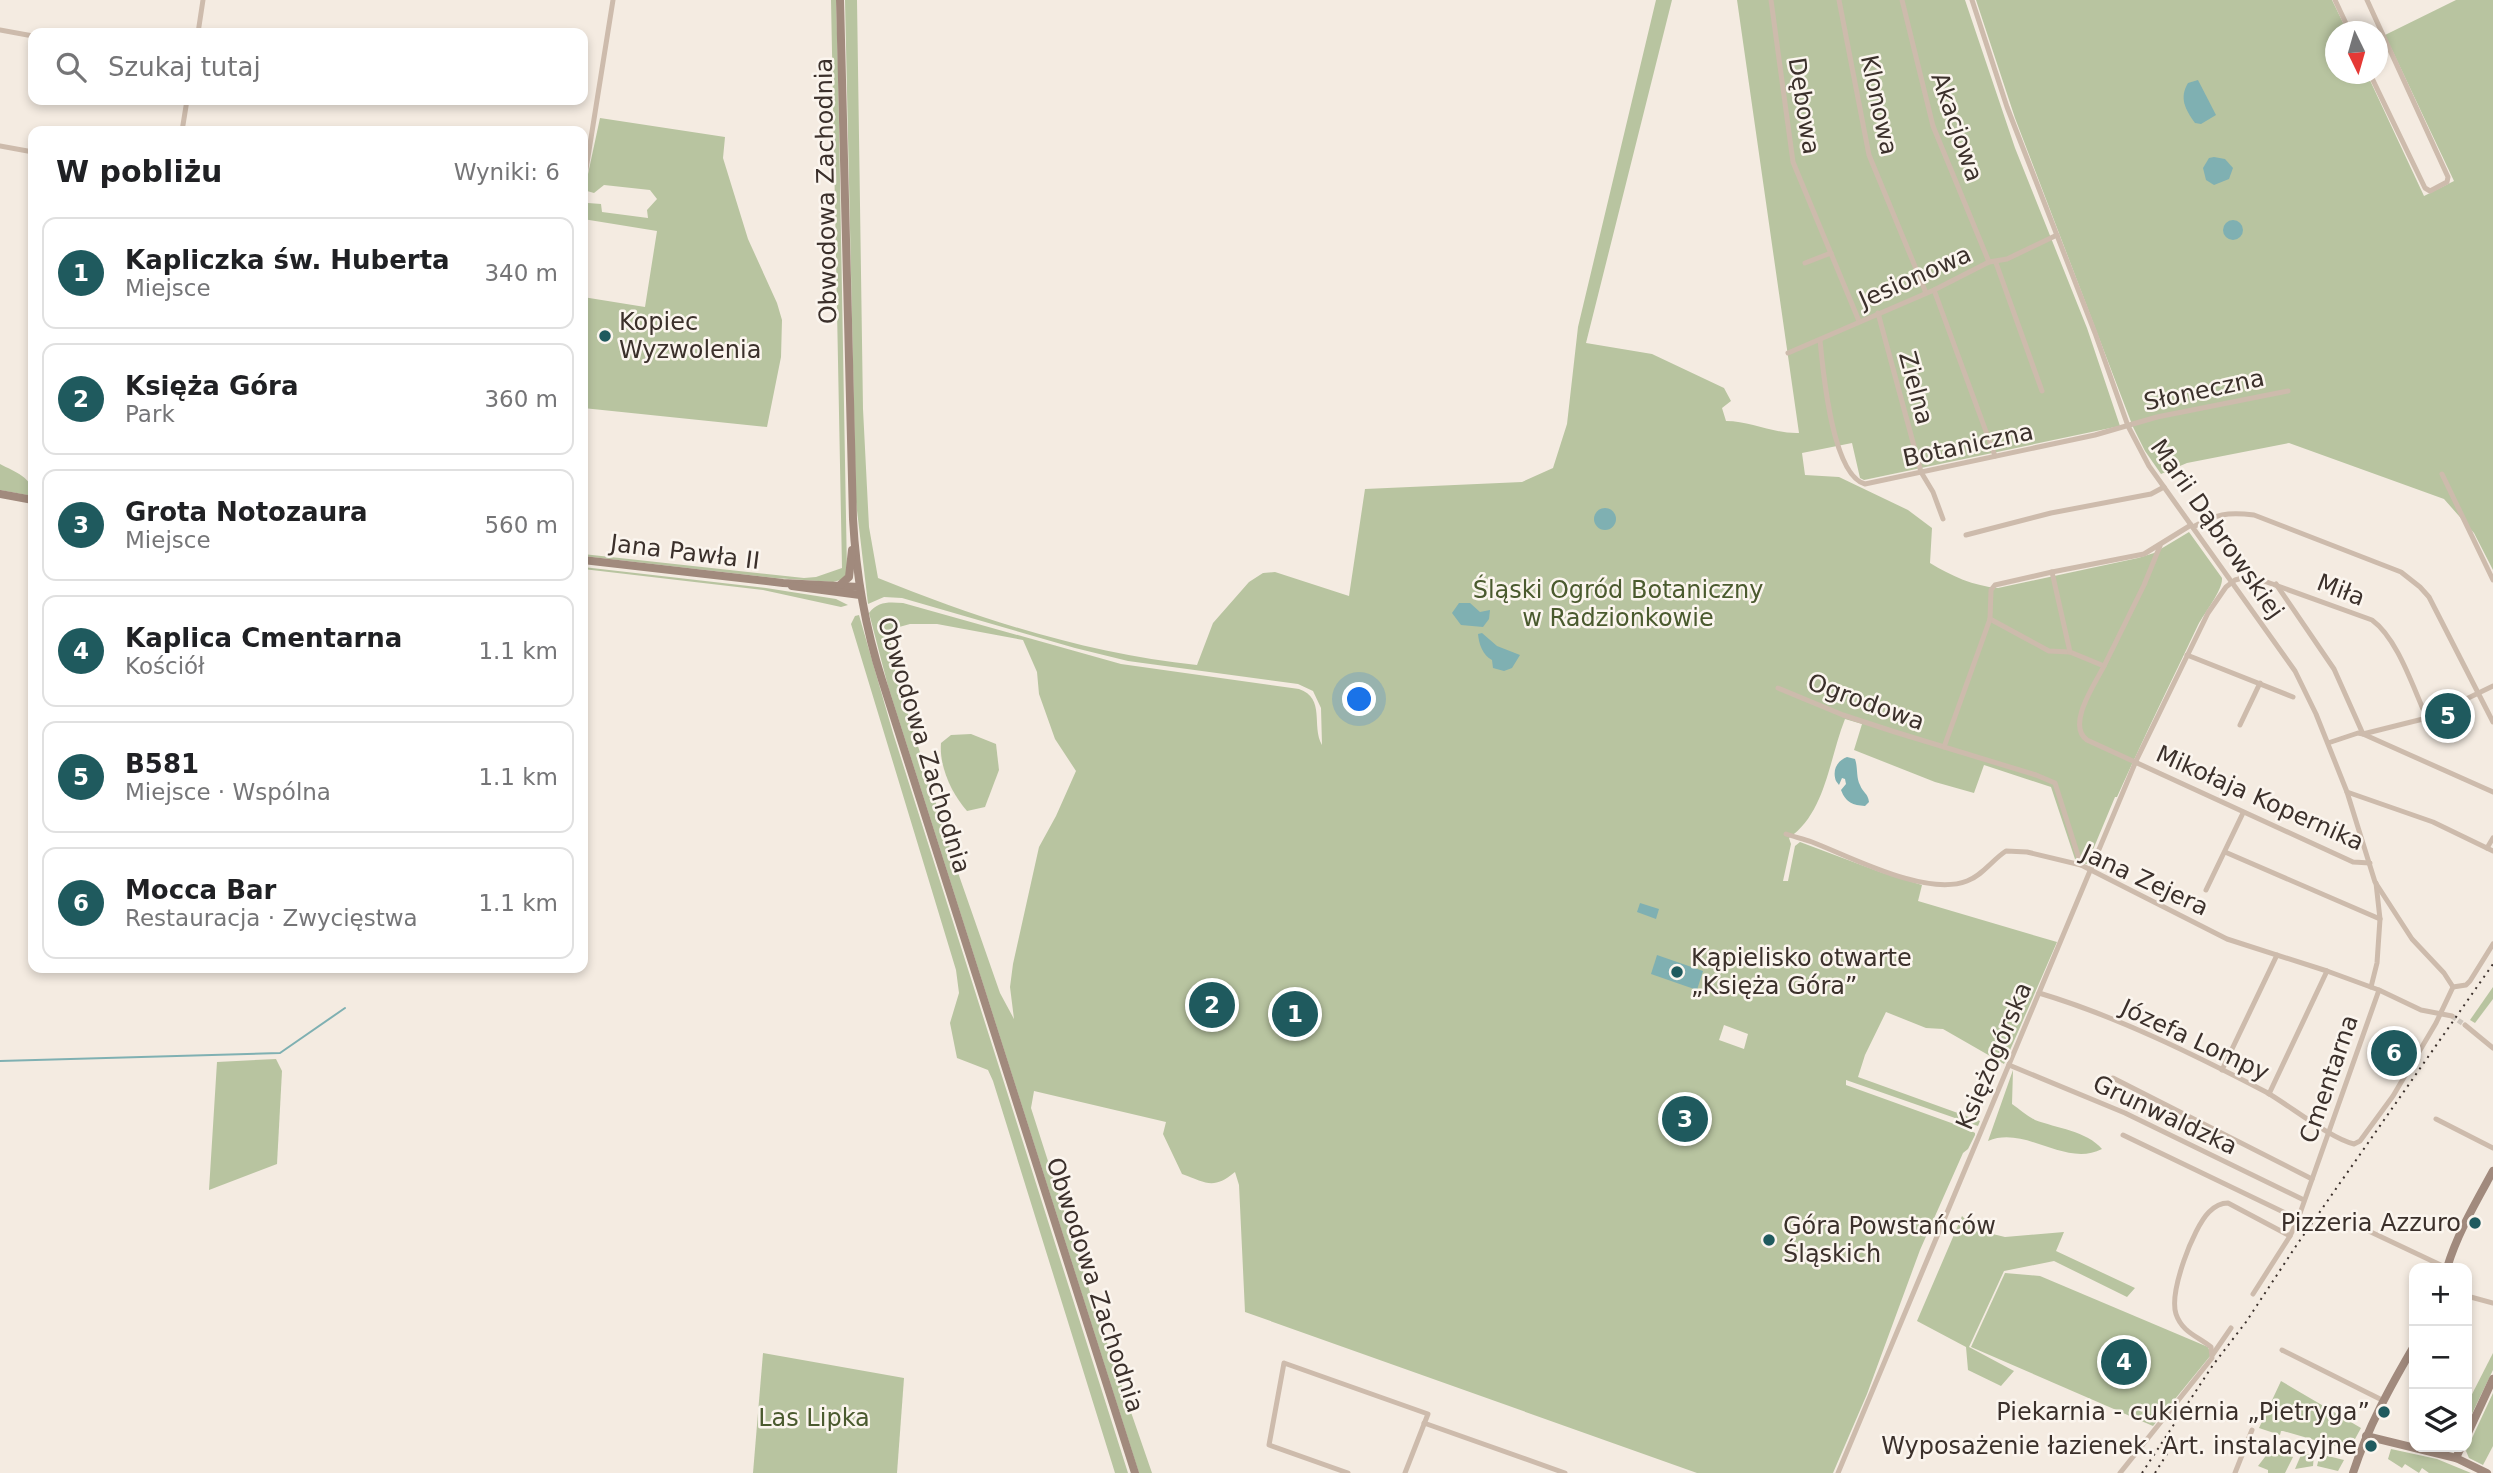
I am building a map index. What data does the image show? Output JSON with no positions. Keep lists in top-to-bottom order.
{
  "streets": {
    "main road": ["Obwodowa Zachodnia", "Jana Pawła II"],
    "street": [
      "Klonowa",
      "Dębowa",
      "Akacjowa",
      "Jesionowa",
      "Zielna",
      "Słoneczna",
      "Botaniczna",
      "Marii Dąbrowskiej",
      "Miła",
      "Ogrodowa",
      "Mikołaja Kopernika",
      "Jana Zejera",
      "Józefa Lompy",
      "Księżogórska",
      "Cmentarna",
      "Grunwaldzka"
    ]
  },
  "crossings": [
    ["Klonowa", "Jesionowa"],
    ["Dębowa", "Jesionowa"],
    ["Akacjowa", "Jesionowa"],
    ["Obwodowa Zachodnia", "Jana Pawła II"],
    ["Jesionowa", "Zielna"],
    ["Jesionowa", "Botaniczna"],
    ["Jesionowa", "Marii Dąbrowskiej"],
    ["Zielna", "Botaniczna"],
    ["Słoneczna", "Botaniczna"],
    ["Słoneczna", "Marii Dąbrowskiej"],
    ["Botaniczna", "Marii Dąbrowskiej"],
    ["Marii Dąbrowskiej", "Miła"],
    ["Marii Dąbrowskiej", "Ogrodowa"],
    ["Marii Dąbrowskiej", "Mikołaja Kopernika"],
    ["Marii Dąbrowskiej", "Księżogórska"],
    ["Miła", "Księżogórska"],
    ["Ogrodowa", "Jana Zejera"],
    ["Mikołaja Kopernika", "Księżogórska"],
    ["Jana Zejera", "Józefa Lompy"],
    ["Jana Zejera", "Księżogórska"],
    ["Jana Zejera", "Cmentarna"],
    ["Józefa Lompy", "Księżogórska"],
    ["Józefa Lompy", "Cmentarna"],
    ["Księżogórska", "Grunwaldzka"],
    ["Cmentarna", "Grunwaldzka"]
  ],
  "parks": ["Śląski Ogród Botaniczny w Radzionkowie", "Las Lipka"],
  "places": [
    "Kopiec Wyzwolenia",
    "Kąpielisko otwarte „Księża Góra”",
    "Pizzeria Azzuro",
    "Góra Powstańców Śląskich",
    "Piekarnia - cukiernia „Pietryga”",
    "Wyposażenie łazienek. Art. instalacyjne"
  ],
  "north": "bottom",
  "page": {
    "search": "Szukaj tutaj",
    "heading": ["W pobliżu", "Wyniki: 6"],
    "list": [
      {
        "mark": "1",
        "name": "Kapliczka św. Huberta",
        "note": "Miejsce",
        "value": "340 m"
      },
      {
        "mark": "2",
        "name": "Księża Góra",
        "note": "Park",
        "value": "360 m"
      },
      {
        "mark": "3",
        "name": "Grota Notozaura",
        "note": "Miejsce",
        "value": "560 m"
      },
      {
        "mark": "4",
        "name": "Kaplica Cmentarna",
        "note": "Kościół",
        "value": "1.1 km"
      },
      {
        "mark": "5",
        "name": "B581",
        "note": "Miejsce · Wspólna",
        "value": "1.1 km"
      },
      {
        "mark": "6",
        "name": "Mocca Bar",
        "note": "Restauracja · Zwycięstwa",
        "value": "1.1 km"
      }
    ],
    "pins": [
      "5",
      "2",
      "1",
      "6",
      "3",
      "4"
    ],
    "map_buttons": ["+", "−"]
  }
}
